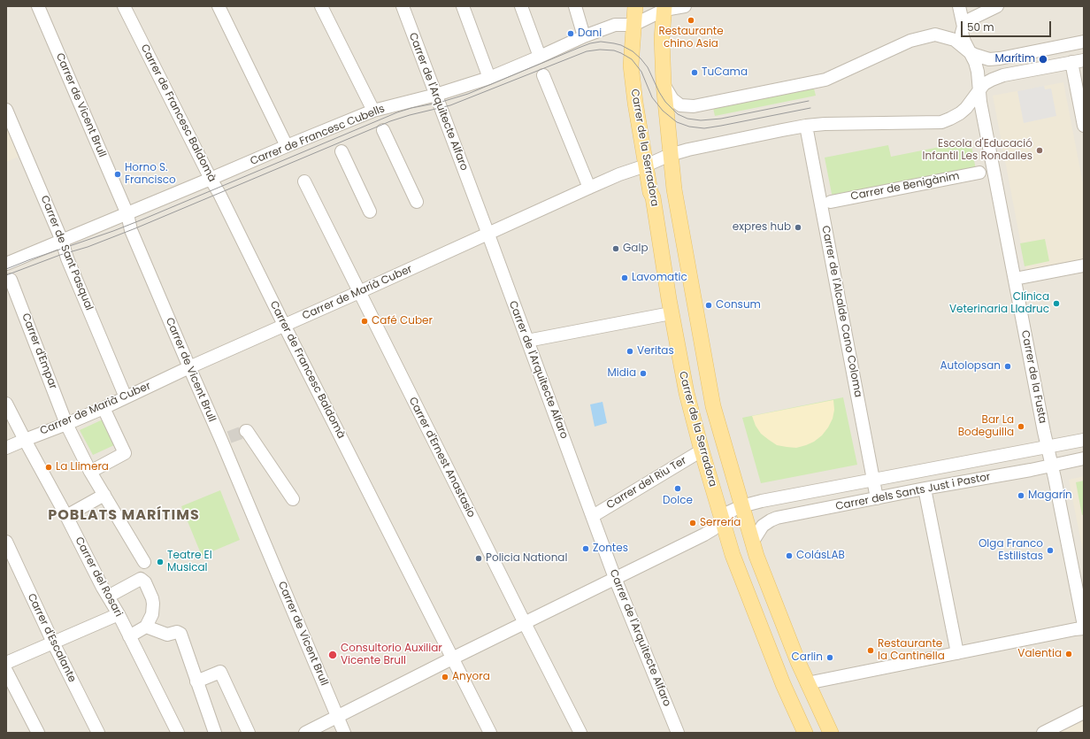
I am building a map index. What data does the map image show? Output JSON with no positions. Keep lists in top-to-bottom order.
{
  "streets": {
    "main road": ["Carrer de la Serradora"],
    "street": [
      "Carrer de l'Arquitecte Alfaro",
      "Carrer de Vicent Brull",
      "Carrer de Francesc Baldomà",
      "Carrer de Francesc Cubells",
      "Carrer de Benigànim",
      "Carrer de Sant Pasqual",
      "Carrer de Marià Cuber",
      "Carrer de l'Alcalde Cano Coloma",
      "Carrer d'Empar",
      "Carrer de la Fusta",
      "Carrer d'Ernest Anastasio",
      "Carrer del Riu Ter",
      "Carrer dels Sants Just i Pastor",
      "Carrer del Rosari",
      "Carrer d'Escalante"
    ]
  },
  "crossings": [
    ["Carrer de l'Arquitecte Alfaro", "Carrer de Francesc Cubells"],
    ["Carrer de l'Arquitecte Alfaro", "Carrer de Marià Cuber"],
    ["Carrer de l'Arquitecte Alfaro", "Carrer del Riu Ter"],
    ["Carrer de l'Arquitecte Alfaro", "Carrer dels Sants Just i Pastor"],
    ["Carrer de Vicent Brull", "Carrer de Francesc Cubells"],
    ["Carrer de Vicent Brull", "Carrer de Marià Cuber"],
    ["Carrer de Vicent Brull", "Carrer dels Sants Just i Pastor"],
    ["Carrer de Francesc Baldomà", "Carrer de Francesc Cubells"],
    ["Carrer de Francesc Baldomà", "Carrer de Marià Cuber"],
    ["Carrer de Francesc Baldomà", "Carrer dels Sants Just i Pastor"],
    ["Carrer de Francesc Cubells", "Carrer de la Serradora"],
    ["Carrer de Francesc Cubells", "Carrer de Sant Pasqual"],
    ["Carrer de la Serradora", "Carrer de Marià Cuber"],
    ["Carrer de la Serradora", "Carrer del Riu Ter"],
    ["Carrer de la Serradora", "Carrer dels Sants Just i Pastor"],
    ["Carrer de Sant Pasqual", "Carrer de Marià Cuber"],
    ["Carrer de Marià Cuber", "Carrer de l'Alcalde Cano Coloma"],
    ["Carrer de Marià Cuber", "Carrer d'Empar"],
    ["Carrer de Marià Cuber", "Carrer de la Fusta"],
    ["Carrer de Marià Cuber", "Carrer d'Ernest Anastasio"],
    ["Carrer de Marià Cuber", "Carrer del Rosari"],
    ["Carrer de l'Alcalde Cano Coloma", "Carrer dels Sants Just i Pastor"],
    ["Carrer de la Fusta", "Carrer dels Sants Just i Pastor"],
    ["Carrer d'Ernest Anastasio", "Carrer dels Sants Just i Pastor"]
  ],
  "districts": ["POBLATS MARÍTIMS"],
  "places": [
    "Restaurante chino Asia",
    "Dani",
    "Marítim",
    "TuCama",
    "Escola d'Educació Infantil Les Rondalles",
    "Horno S. Francisco",
    "expres hub",
    "Galp",
    "Lavomatic",
    "Clínica Veterinaria Lladruc",
    "Consum",
    "Café Cuber",
    "Veritas",
    "Autolopsan",
    "Midia",
    "Bar La Bodeguilla",
    "La Llimera",
    "Dolce",
    "Magarín",
    "Serrería",
    "Zontes",
    "Olga Franco Estilistas",
    "ColásLAB",
    "Policia National",
    "Teatre El Musical",
    "Restaurante la Cantinella",
    "Valentia",
    "Consultorio Auxiliar Vicente Brull",
    "Carlin",
    "Anyora"
  ],
  "scale_bar": "50 m"
}
